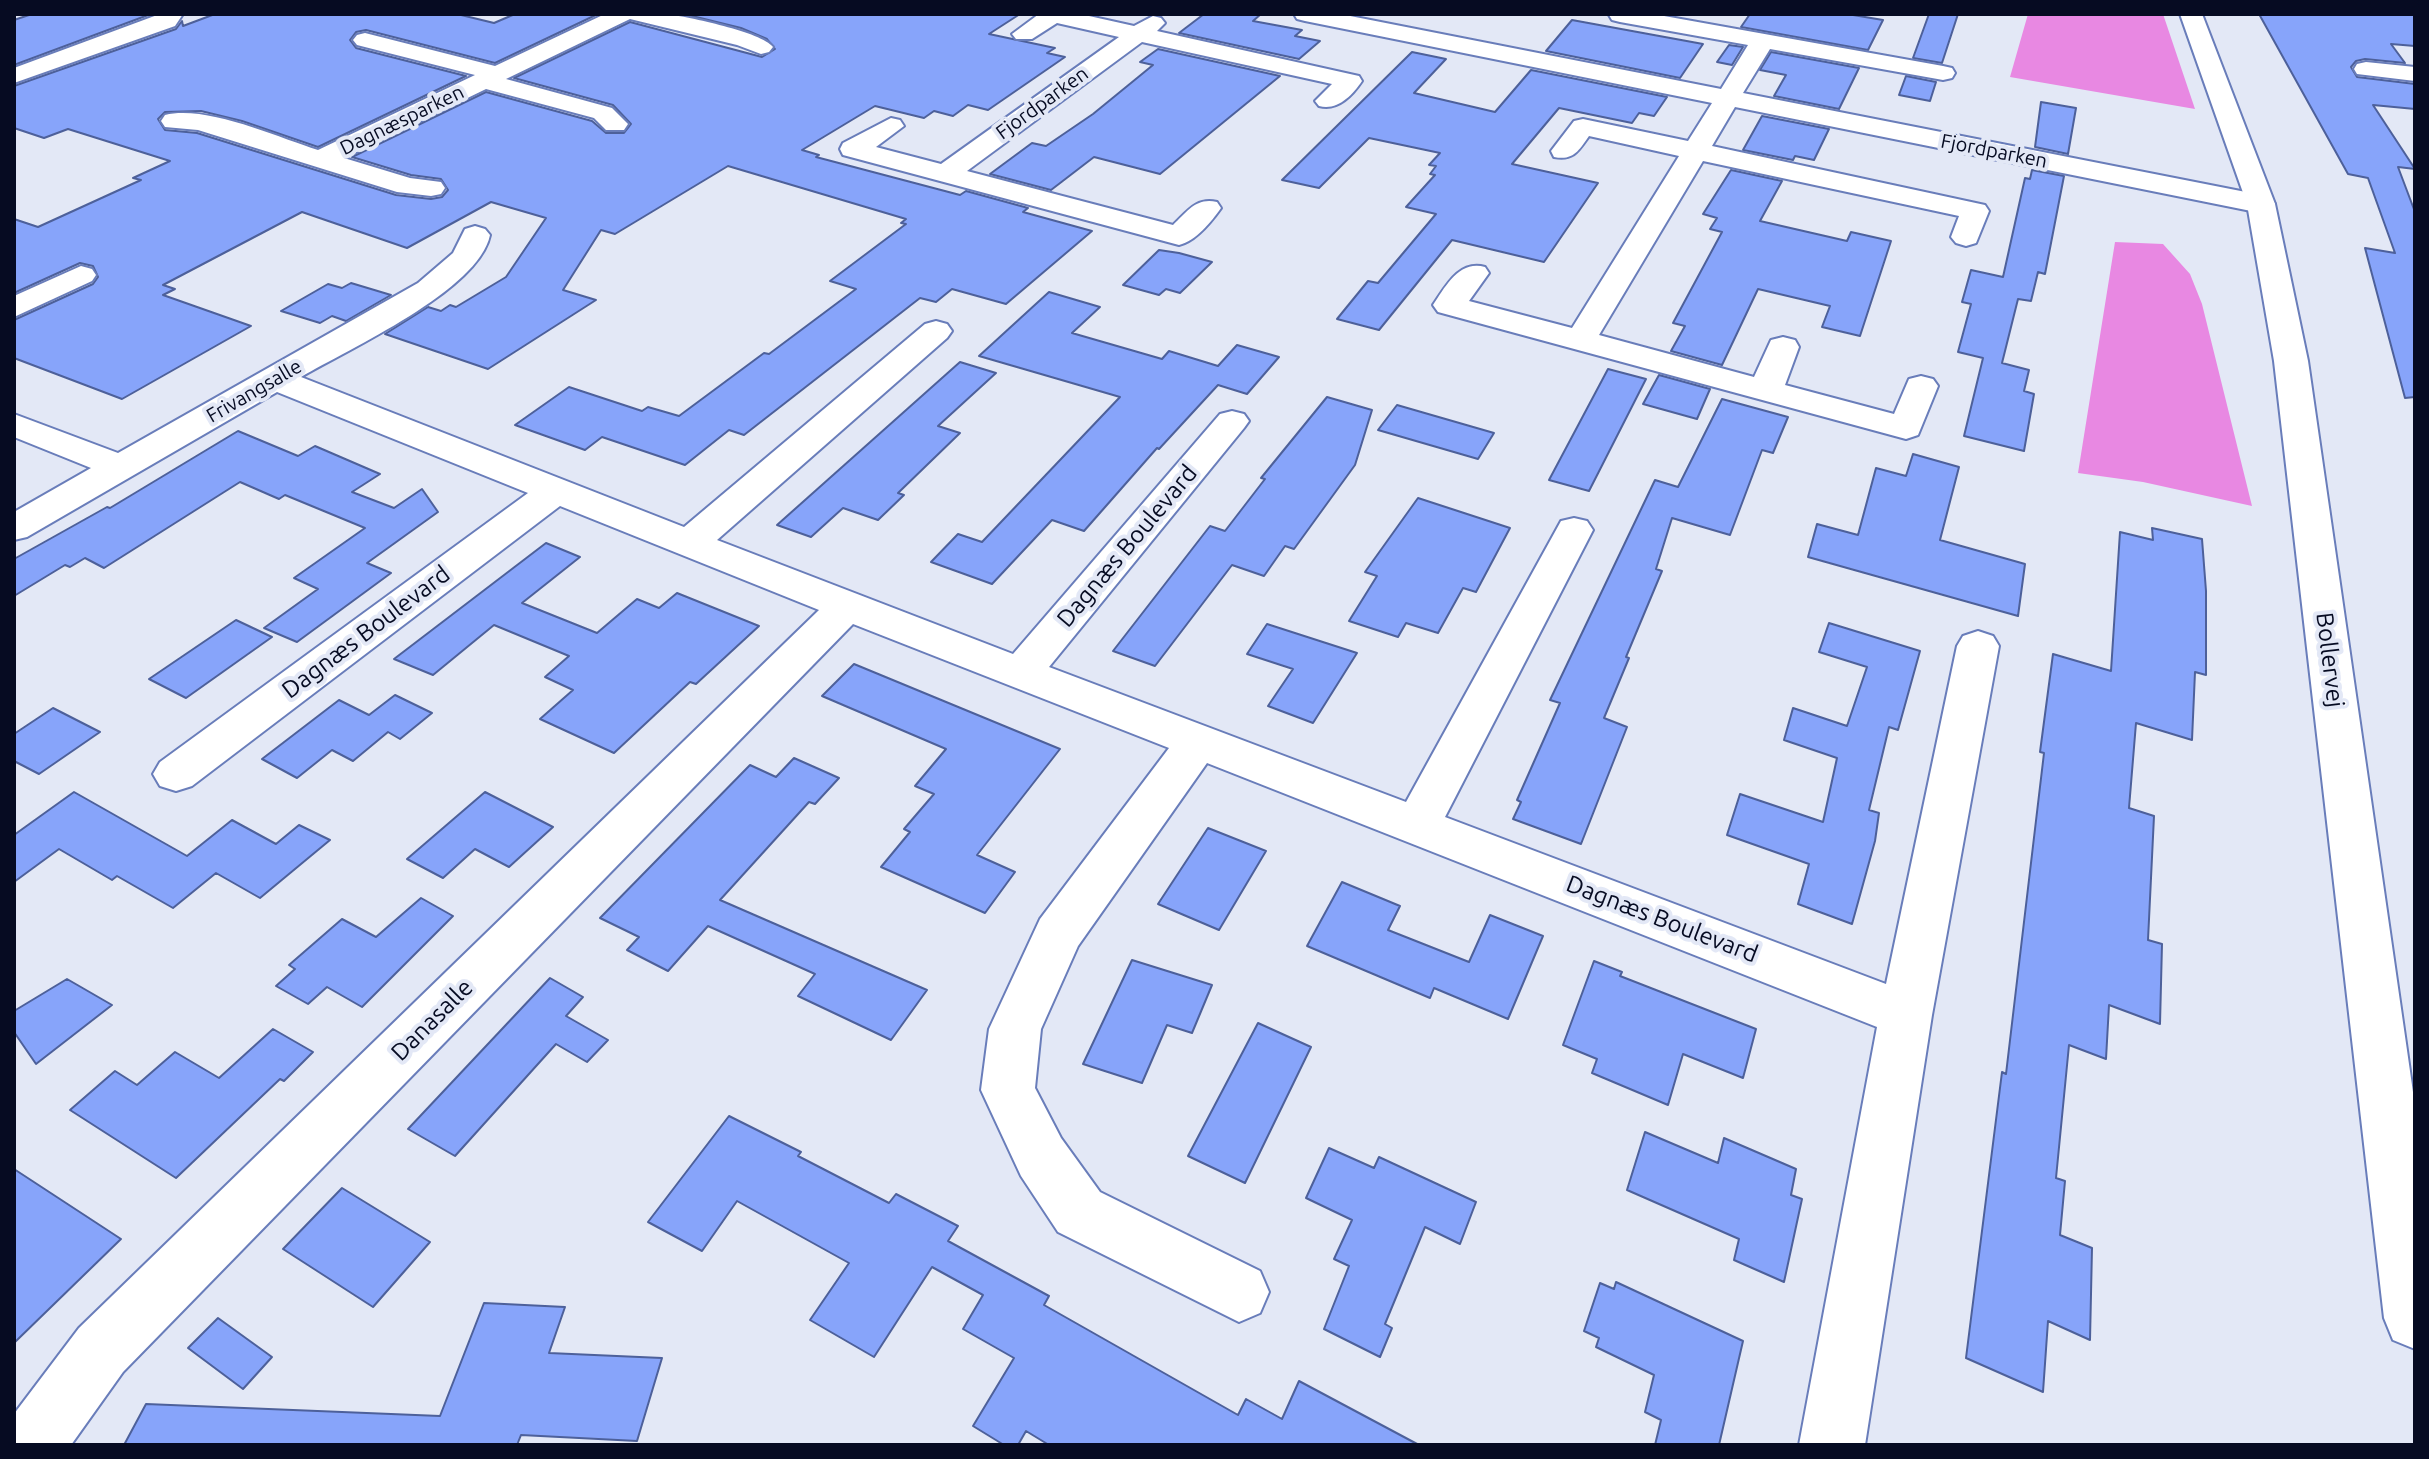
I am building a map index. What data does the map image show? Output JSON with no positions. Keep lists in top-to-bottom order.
{
  "streets": {
    "street": [
      "Fjordparken",
      "Dagnæsparken",
      "Frivangsalle",
      "Dagnæs Boulevard",
      "Bollervej",
      "Danasalle"
    ]
  },
  "crossings": [
    ["Fjordparken", "Bollervej"],
    ["Frivangsalle", "Dagnæs Boulevard"],
    ["Dagnæs Boulevard", "Danasalle"]
  ]
}
